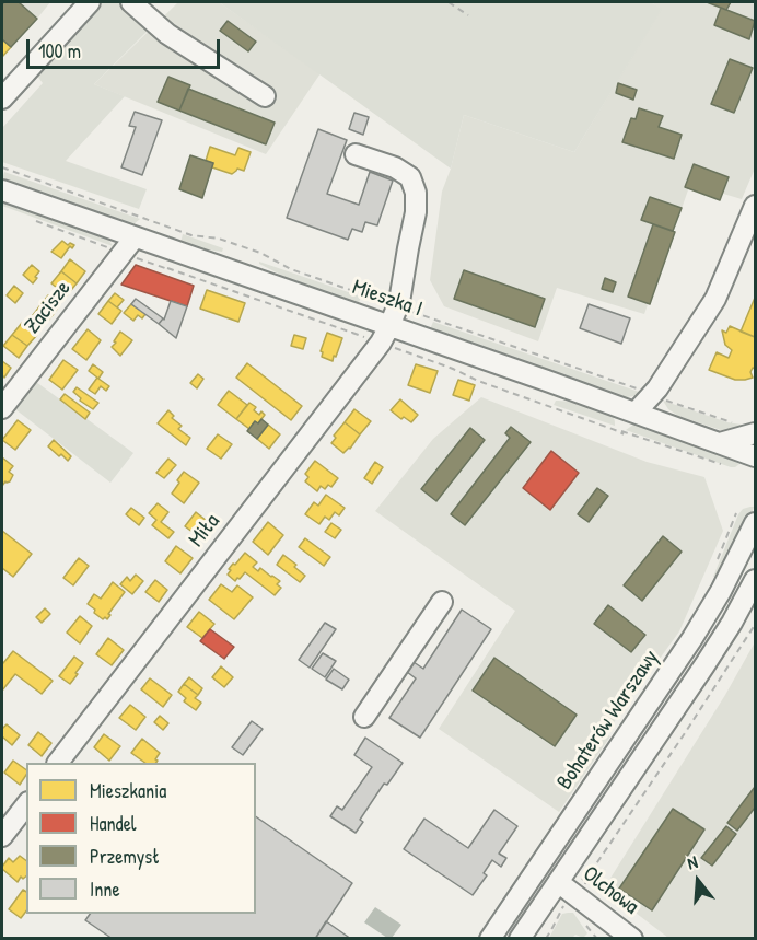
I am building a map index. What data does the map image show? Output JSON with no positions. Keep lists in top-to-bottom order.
{
  "streets": {
    "street": [
      "Mieszka I",
      "Zacisze",
      "Miła",
      "Bohaterów Warszawy",
      "Olchowa"
    ]
  },
  "crossings": [
    ["Mieszka I", "Zacisze"],
    ["Mieszka I", "Miła"]
  ],
  "legend": [
    "Mieszkania",
    "Handel",
    "Przemysł",
    "Inne"
  ],
  "scale_bar": "100 m",
  "north": "top"
}
